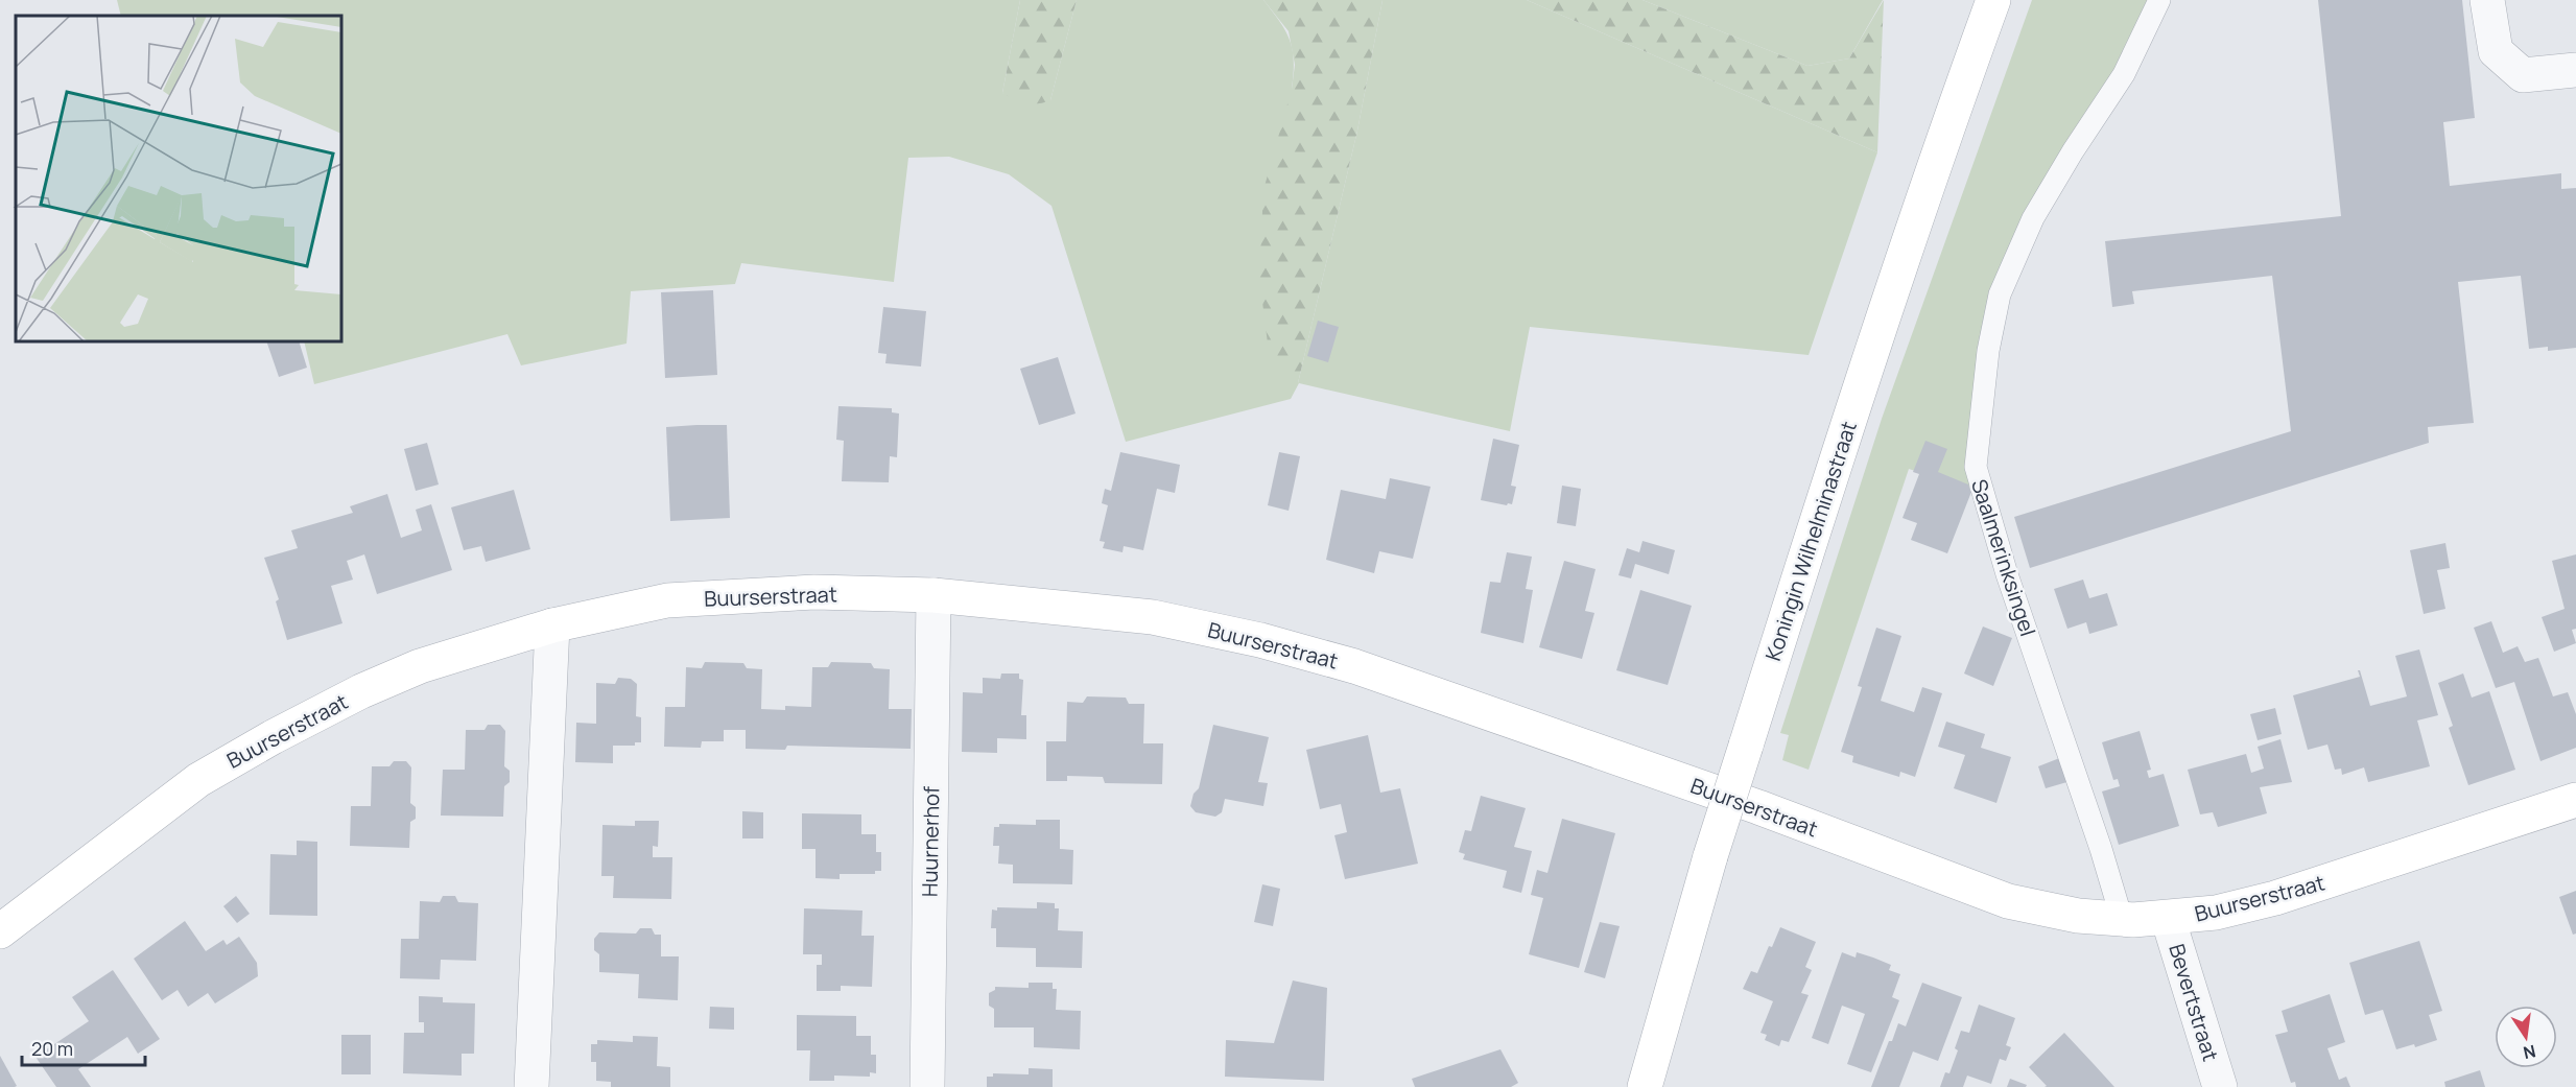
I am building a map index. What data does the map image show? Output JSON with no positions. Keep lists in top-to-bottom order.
{
  "streets": {
    "main road": ["Koningin Wilhelminastraat", "Buurserstraat"],
    "street": ["Huurnerhof", "Bevertstraat"],
    "lane": ["Saalmerinksingel"]
  },
  "crossings": [
    ["Saalmerinksingel", "Buurserstraat"],
    ["Buurserstraat", "Huurnerhof"],
    ["Buurserstraat", "Bevertstraat"]
  ],
  "scale_bar": "20 m",
  "north": "bottom"
}
